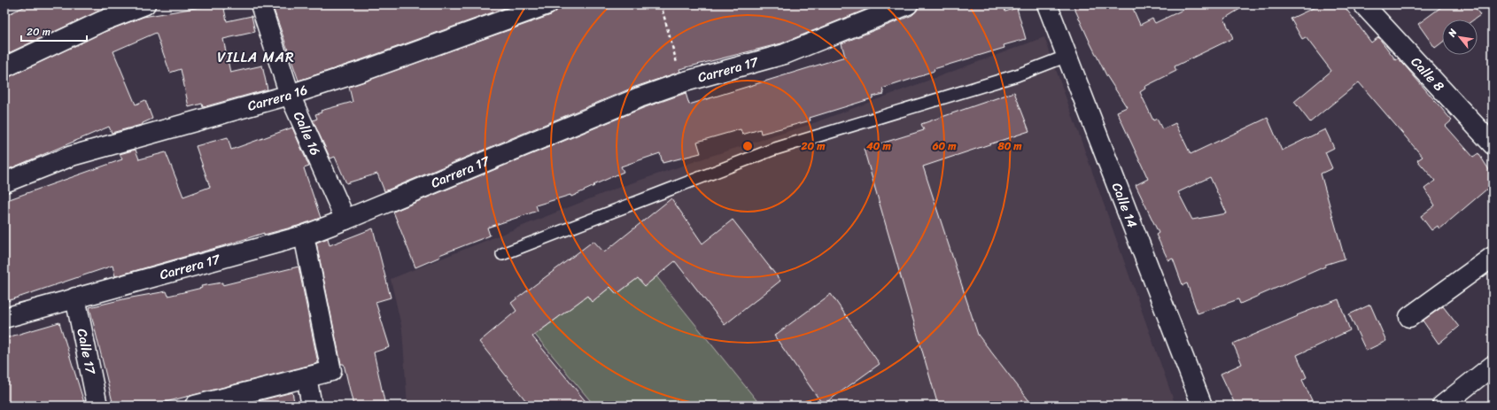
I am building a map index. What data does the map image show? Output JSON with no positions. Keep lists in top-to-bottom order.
{
  "streets": {
    "street": [
      "Carrera 17",
      "Calle 8",
      "Carrera 16",
      "Calle 16",
      "Calle 14",
      "Calle 17"
    ]
  },
  "crossings": [
    ["Carrera 17", "Calle 16"],
    ["Carrera 17", "Calle 17"],
    ["Carrera 16", "Calle 16"]
  ],
  "districts": ["VILLA MAR"],
  "scale_bar": "20 m",
  "north": "top left",
  "rings": [
    "20 m",
    "40 m",
    "60 m",
    "80 m"
  ]
}
